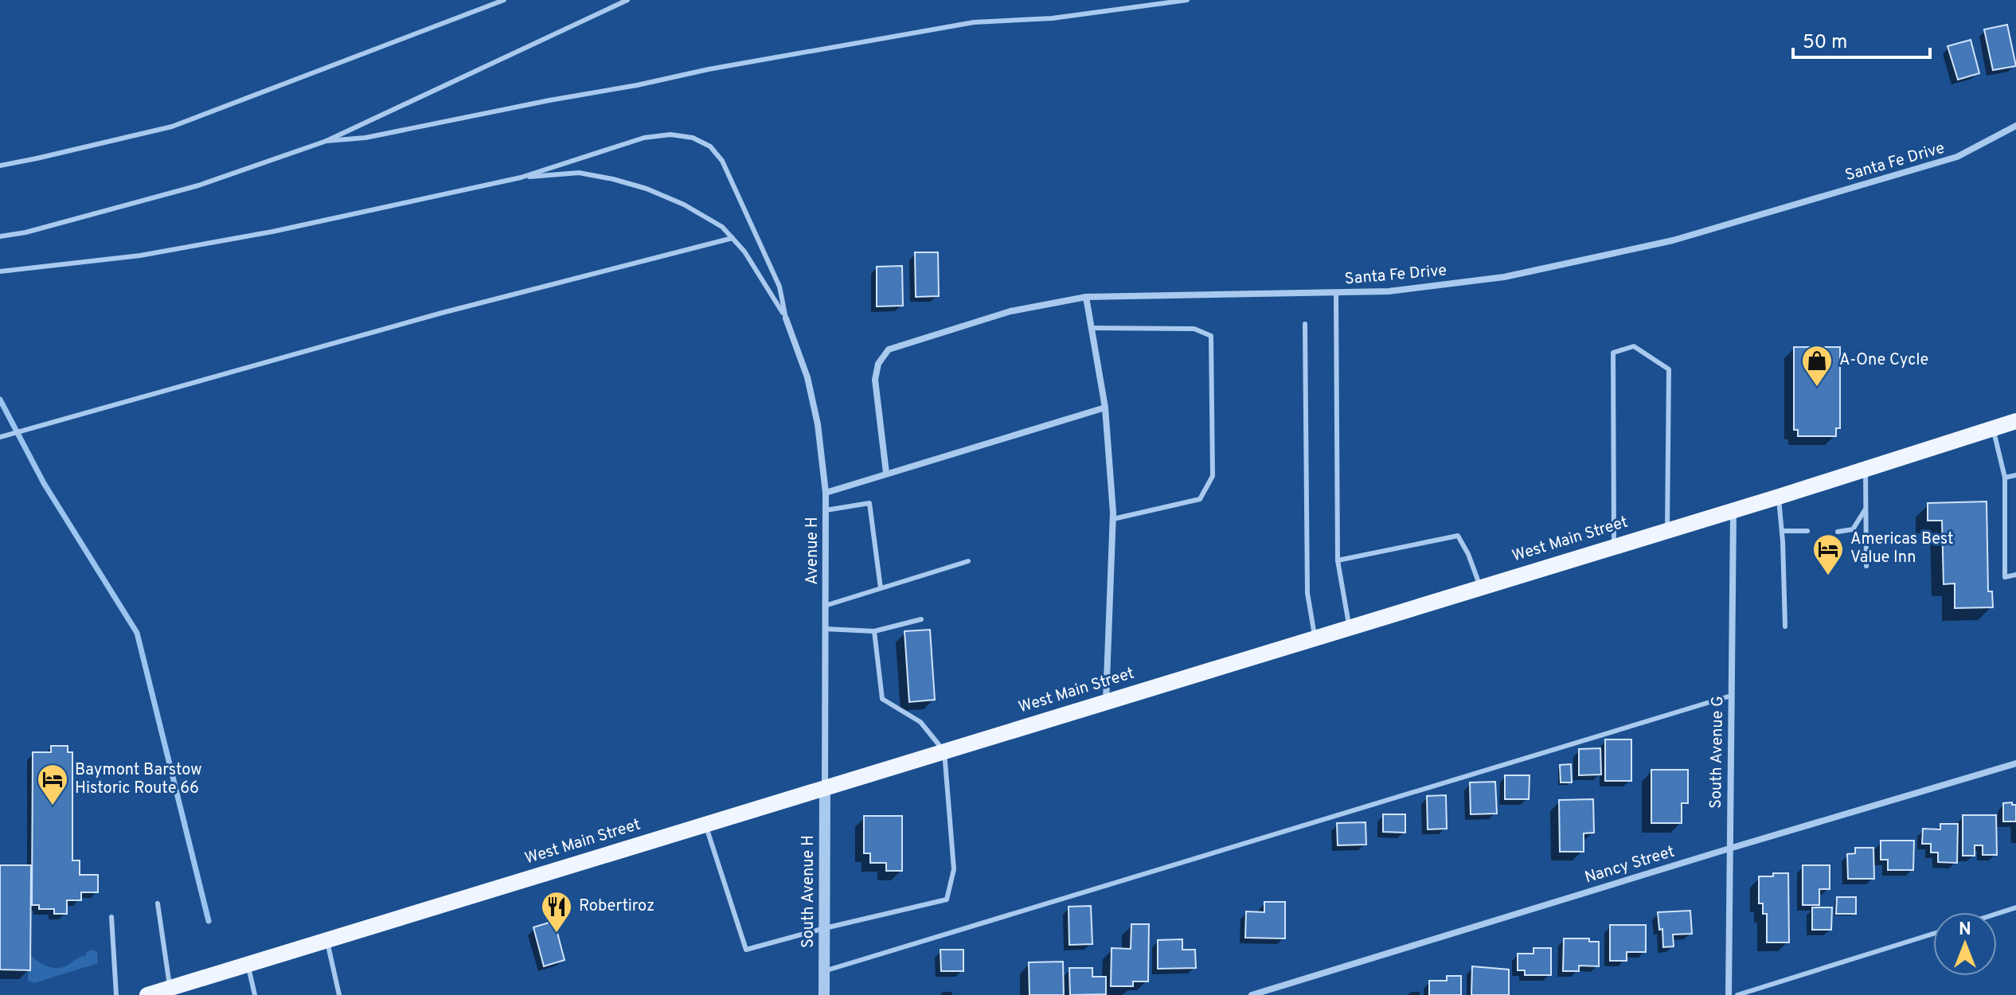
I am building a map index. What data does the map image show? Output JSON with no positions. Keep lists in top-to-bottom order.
{
  "streets": {
    "main road": ["West Main Street"],
    "street": [
      "Santa Fe Drive",
      "Avenue H",
      "South Avenue G",
      "Nancy Street",
      "South Avenue H"
    ]
  },
  "crossings": [
    ["West Main Street", "Avenue H"],
    ["West Main Street", "South Avenue G"],
    ["West Main Street", "South Avenue H"],
    ["Avenue H", "South Avenue H"],
    ["South Avenue G", "Nancy Street"]
  ],
  "places": {
    "shop": ["A-One Cycle"],
    "hotel": ["Americas Best Value Inn", "Baymont Barstow Historic Route 66"],
    "restaurant": ["Robertiroz"]
  },
  "scale_bar": "50 m",
  "north": "top"
}
